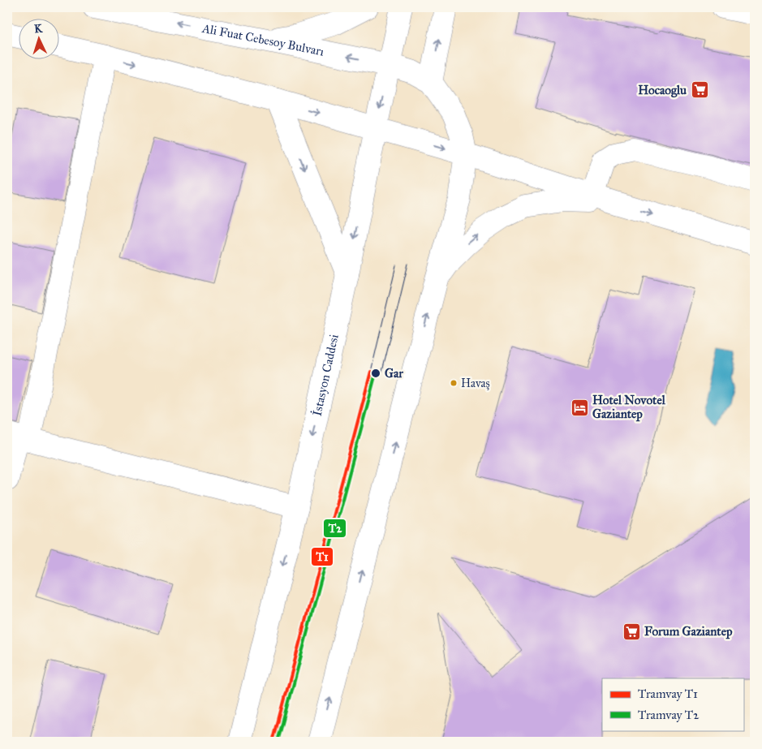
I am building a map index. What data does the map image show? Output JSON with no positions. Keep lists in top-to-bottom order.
{
  "streets": {
    "street": ["Ali Fuat Cebesoy Bulvarı", "İstasyon Caddesi"]
  },
  "crossings": [
    ["Ali Fuat Cebesoy Bulvarı", "İstasyon Caddesi"]
  ],
  "places": {
    "supermarket": ["Hocaoglu", "Forum Gaziantep"],
    "other": ["Gar", "Havaş"],
    "hotel": ["Hotel Novotel Gaziantep"]
  },
  "lines": ["tram line T1", "tram line T2"],
  "legend": ["Tramvay T1", "Tramvay T2"],
  "north": "top"
}
